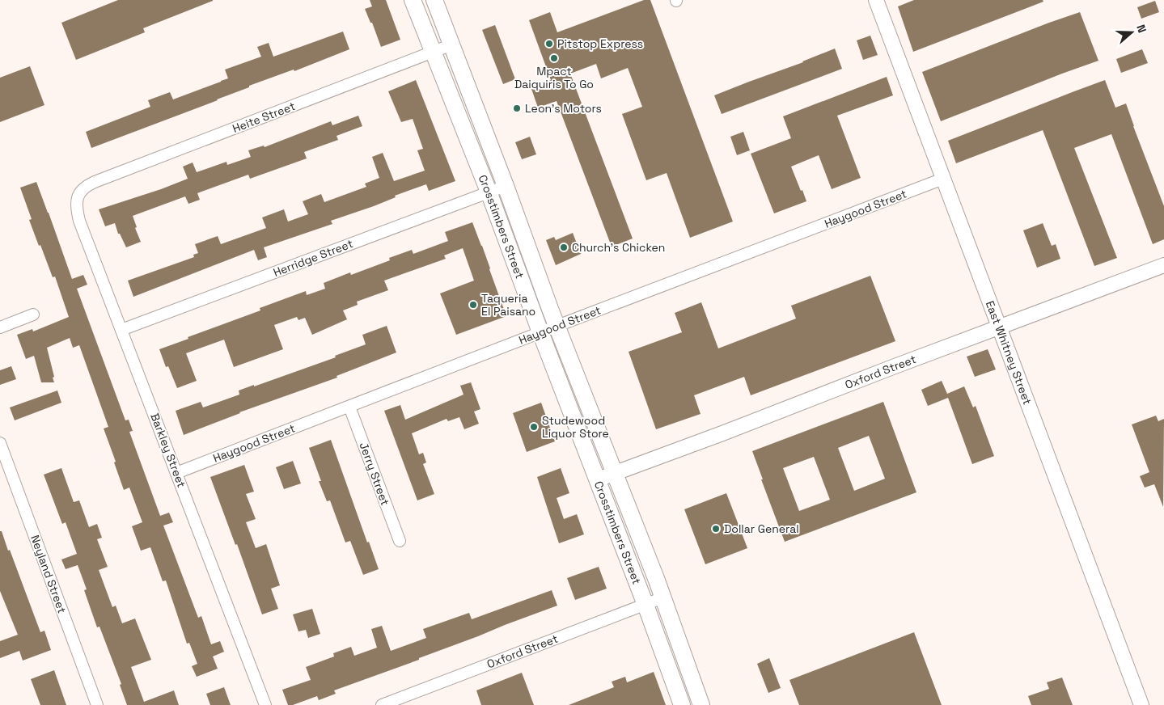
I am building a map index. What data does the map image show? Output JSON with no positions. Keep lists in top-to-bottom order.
{
  "streets": {
    "main road": ["Crosstimbers Street"],
    "street": [
      "Heite Street",
      "Haygood Street",
      "Herridge Street",
      "East Whitney Street",
      "Oxford Street",
      "Barkley Street",
      "Jerry Street",
      "Neyland Street"
    ]
  },
  "crossings": [
    ["Heite Street", "Crosstimbers Street"],
    ["Heite Street", "Barkley Street"],
    ["Haygood Street", "Crosstimbers Street"],
    ["Haygood Street", "East Whitney Street"],
    ["Haygood Street", "Barkley Street"],
    ["Haygood Street", "Jerry Street"],
    ["Crosstimbers Street", "Herridge Street"],
    ["Crosstimbers Street", "Oxford Street"],
    ["Herridge Street", "Barkley Street"],
    ["East Whitney Street", "Oxford Street"]
  ],
  "places": [
    "Pitstop Express",
    "Mpact Daiquiris To Go",
    "Leon's Motors",
    "Church's Chicken",
    "Taqueria El Paisano",
    "Studewood Liquor Store",
    "Dollar General"
  ],
  "north": "right"
}
